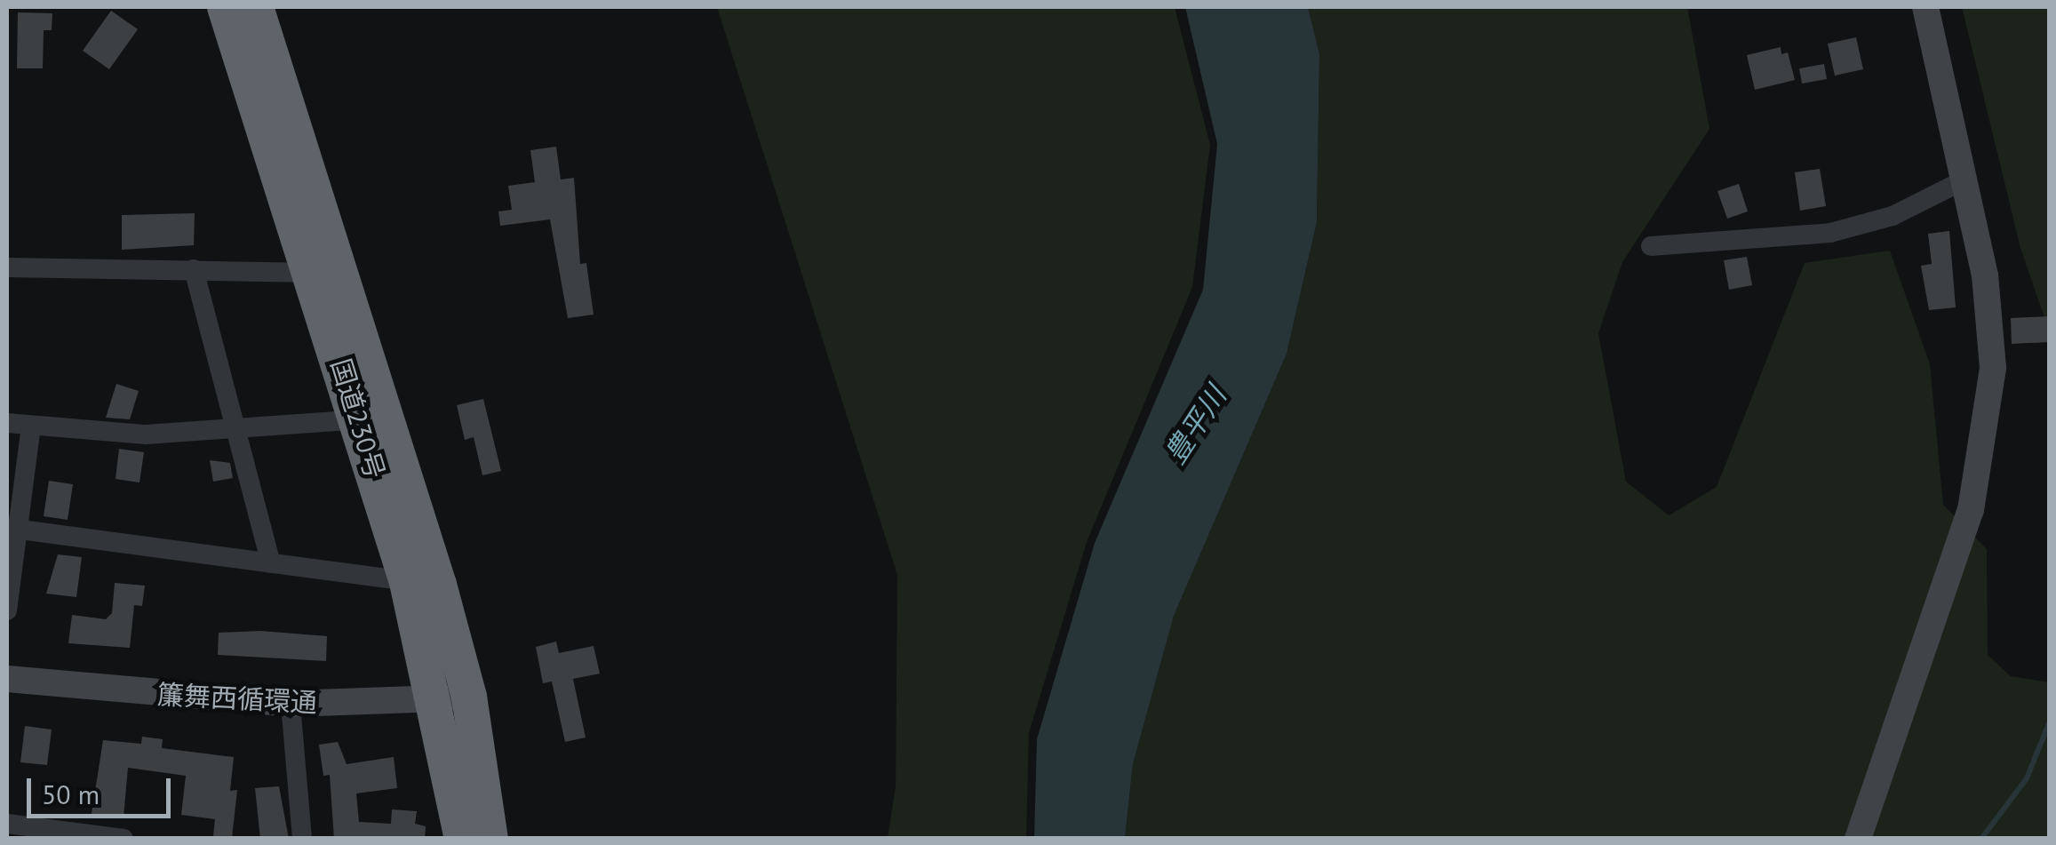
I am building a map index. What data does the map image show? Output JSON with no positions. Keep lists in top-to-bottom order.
{
  "streets": {
    "highway": ["国道230号"],
    "street": ["簾舞西循環通"]
  },
  "crossings": [
    ["国道230号", "簾舞西循環通"]
  ],
  "water": ["豊平川"],
  "scale_bar": "50 m"
}
